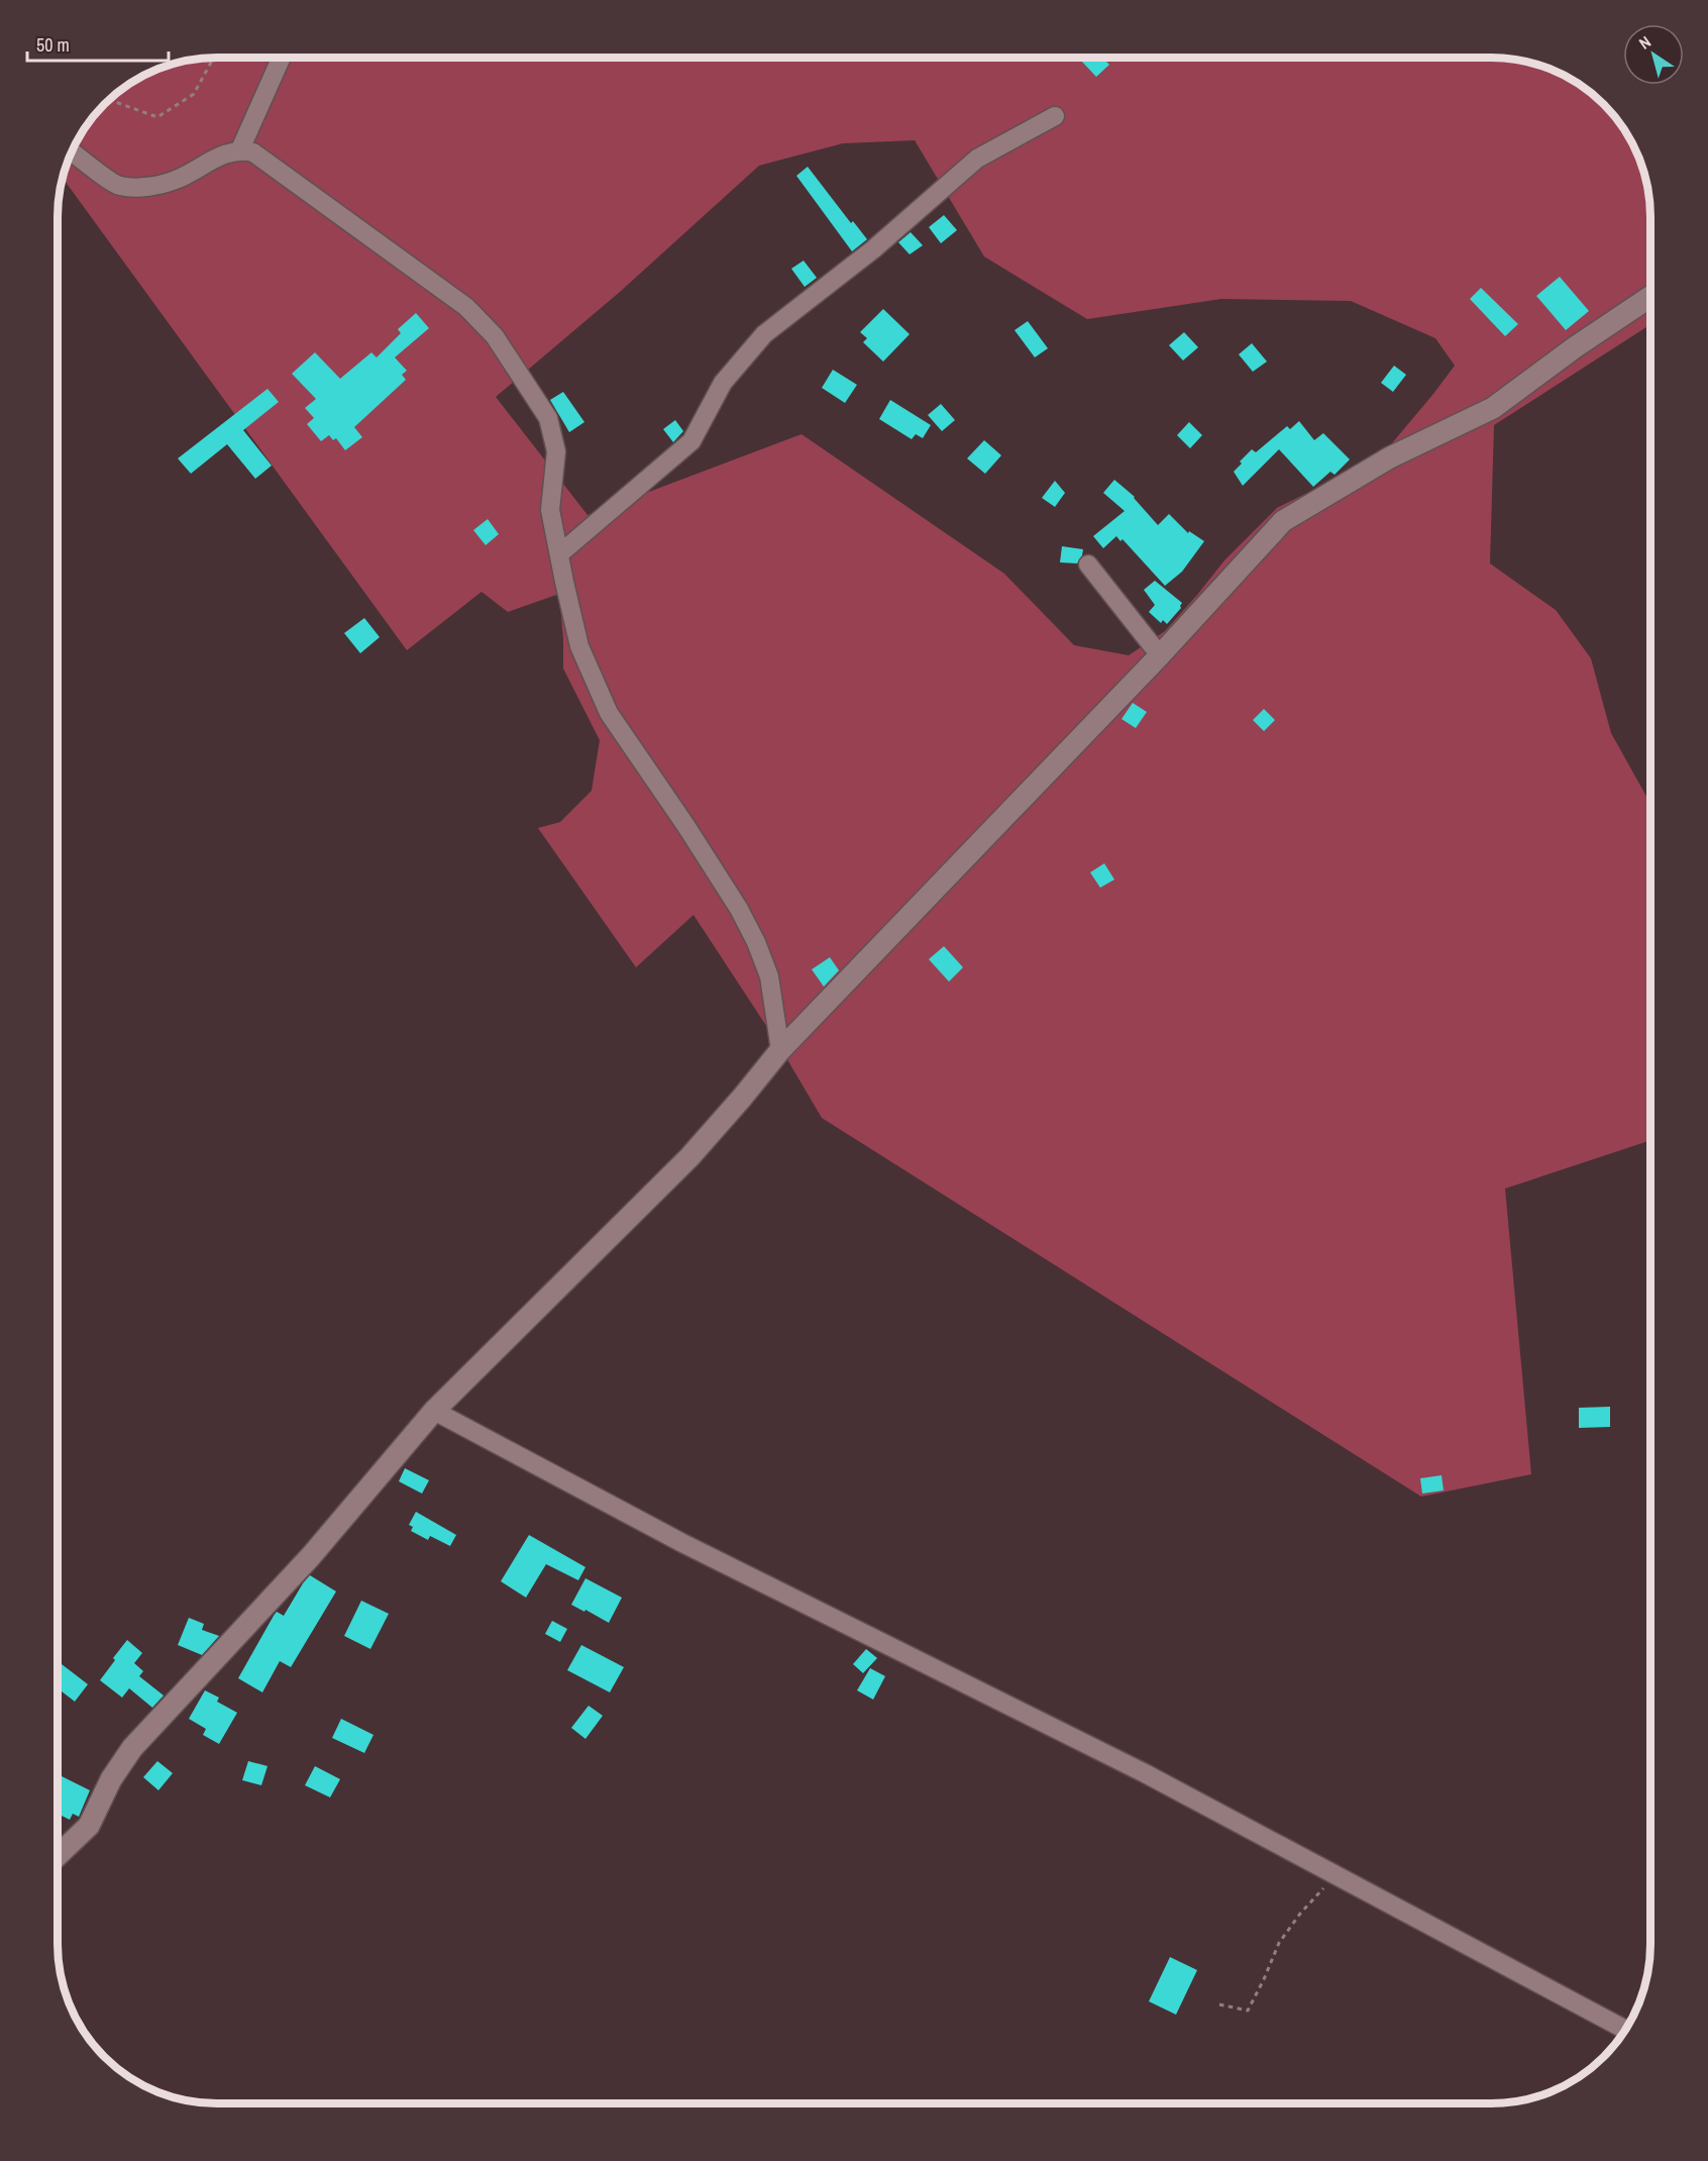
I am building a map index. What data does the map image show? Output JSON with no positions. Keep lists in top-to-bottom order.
{
  "scale_bar": "50 m",
  "north": "top left"
}
